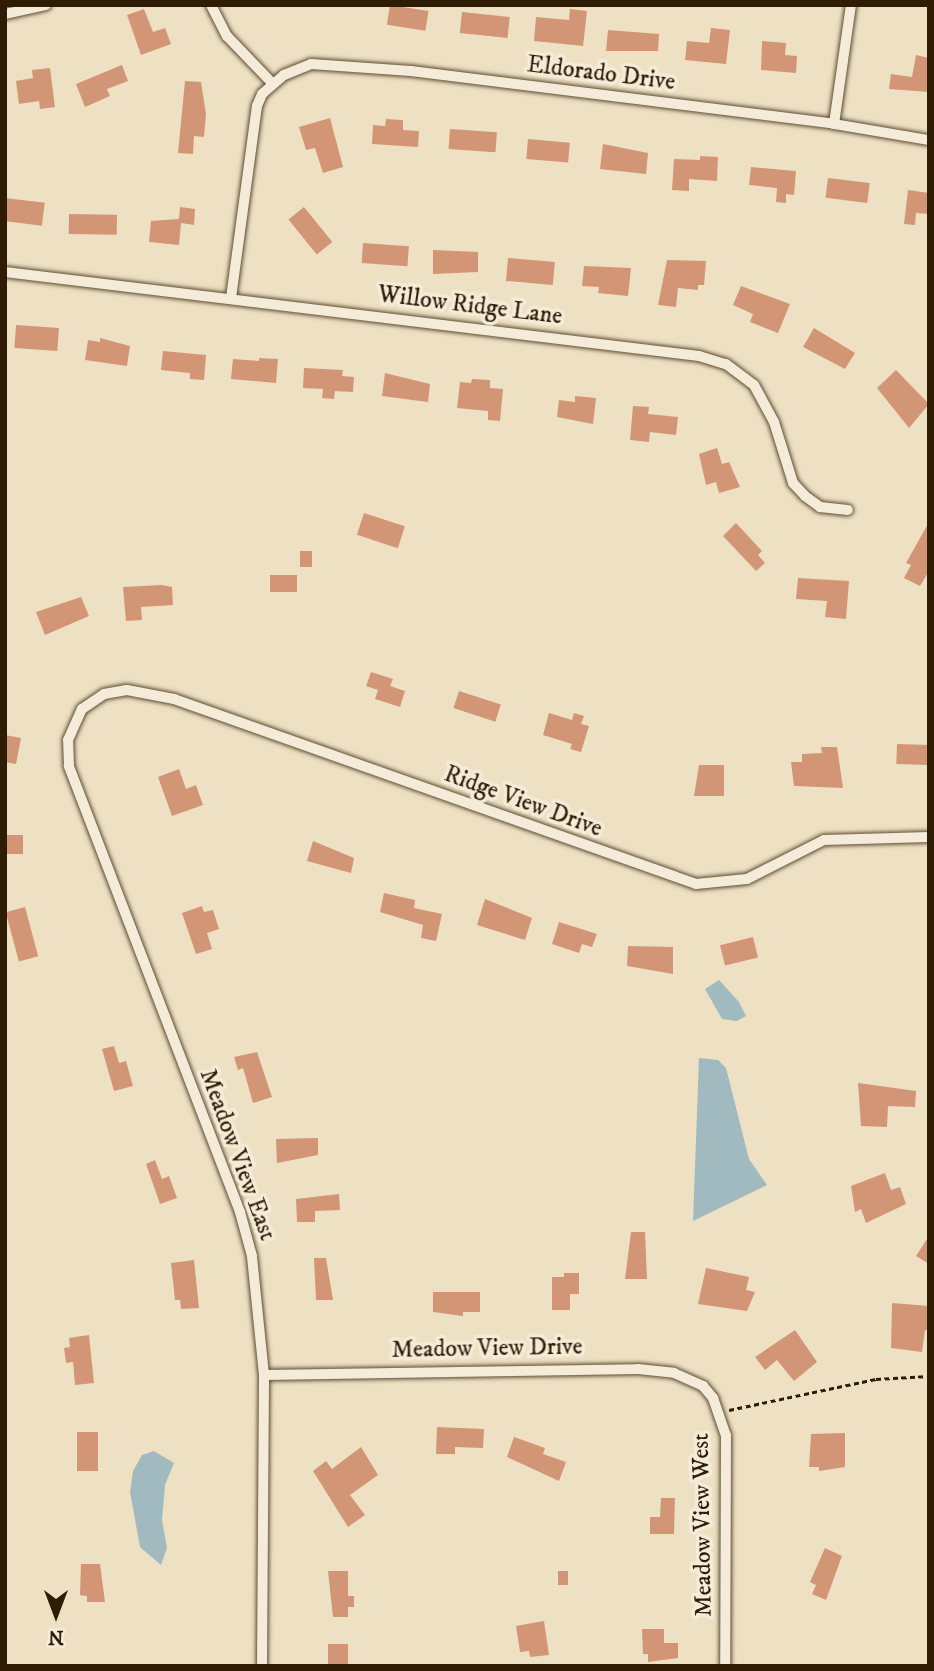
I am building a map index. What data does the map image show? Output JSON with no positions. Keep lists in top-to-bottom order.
{
  "streets": {
    "street": [
      "Eldorado Drive",
      "Willow Ridge Lane",
      "Ridge View Drive",
      "Meadow View East",
      "Meadow View Drive",
      "Meadow View West"
    ]
  },
  "crossings": [
    ["Ridge View Drive", "Meadow View East"],
    ["Meadow View East", "Meadow View Drive"],
    ["Meadow View Drive", "Meadow View West"]
  ],
  "north": "bottom"
}
